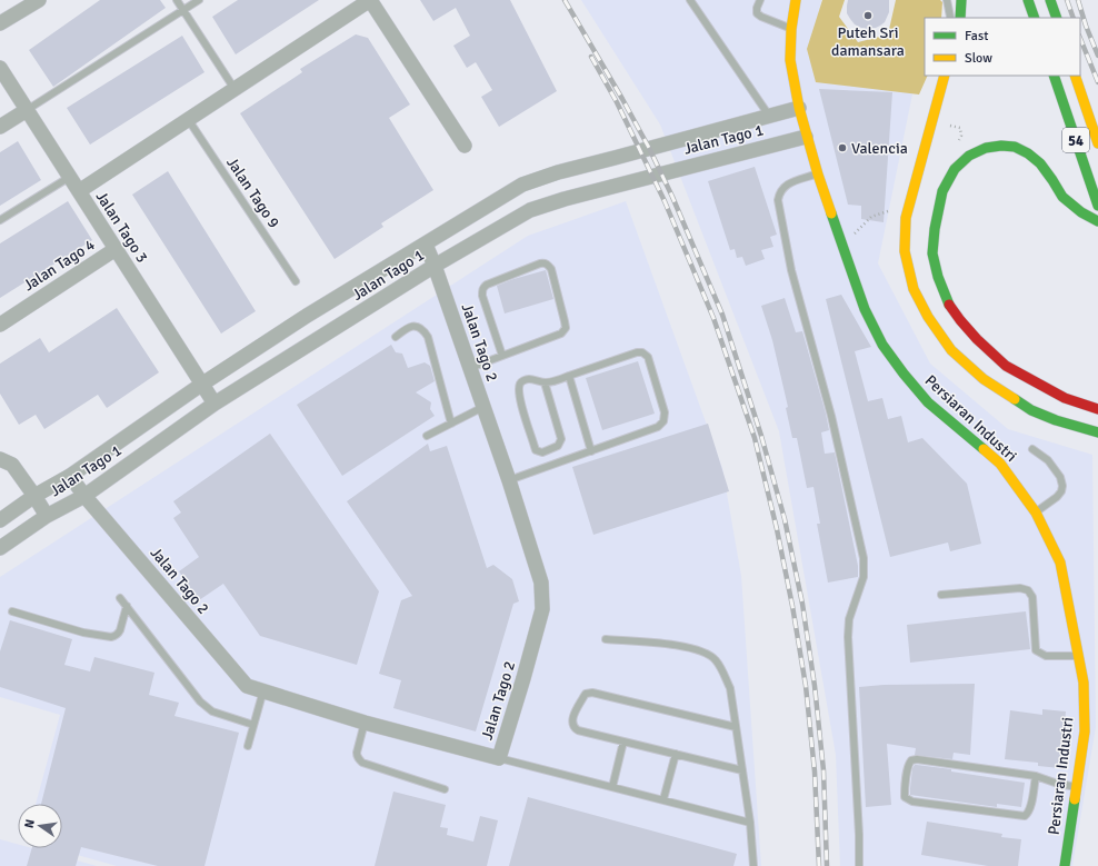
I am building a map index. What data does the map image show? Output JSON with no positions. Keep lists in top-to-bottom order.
{
  "streets": {
    "main road": ["54", "Persiaran Industri"],
    "street": [
      "Jalan Tago 1",
      "Jalan Tago 3",
      "Jalan Tago 4",
      "Jalan Tago 2"
    ],
    "lane": ["Jalan Tago 9"]
  },
  "crossings": [
    ["Jalan Tago 1", "Jalan Tago 3"],
    ["Jalan Tago 1", "Jalan Tago 2"],
    ["Jalan Tago 1", "Persiaran Industri"],
    ["Jalan Tago 3", "Jalan Tago 4"]
  ],
  "places": ["Puteh Sri damansara", "Valencia"],
  "legend": ["Fast", "Slow"],
  "north": "left"
}
